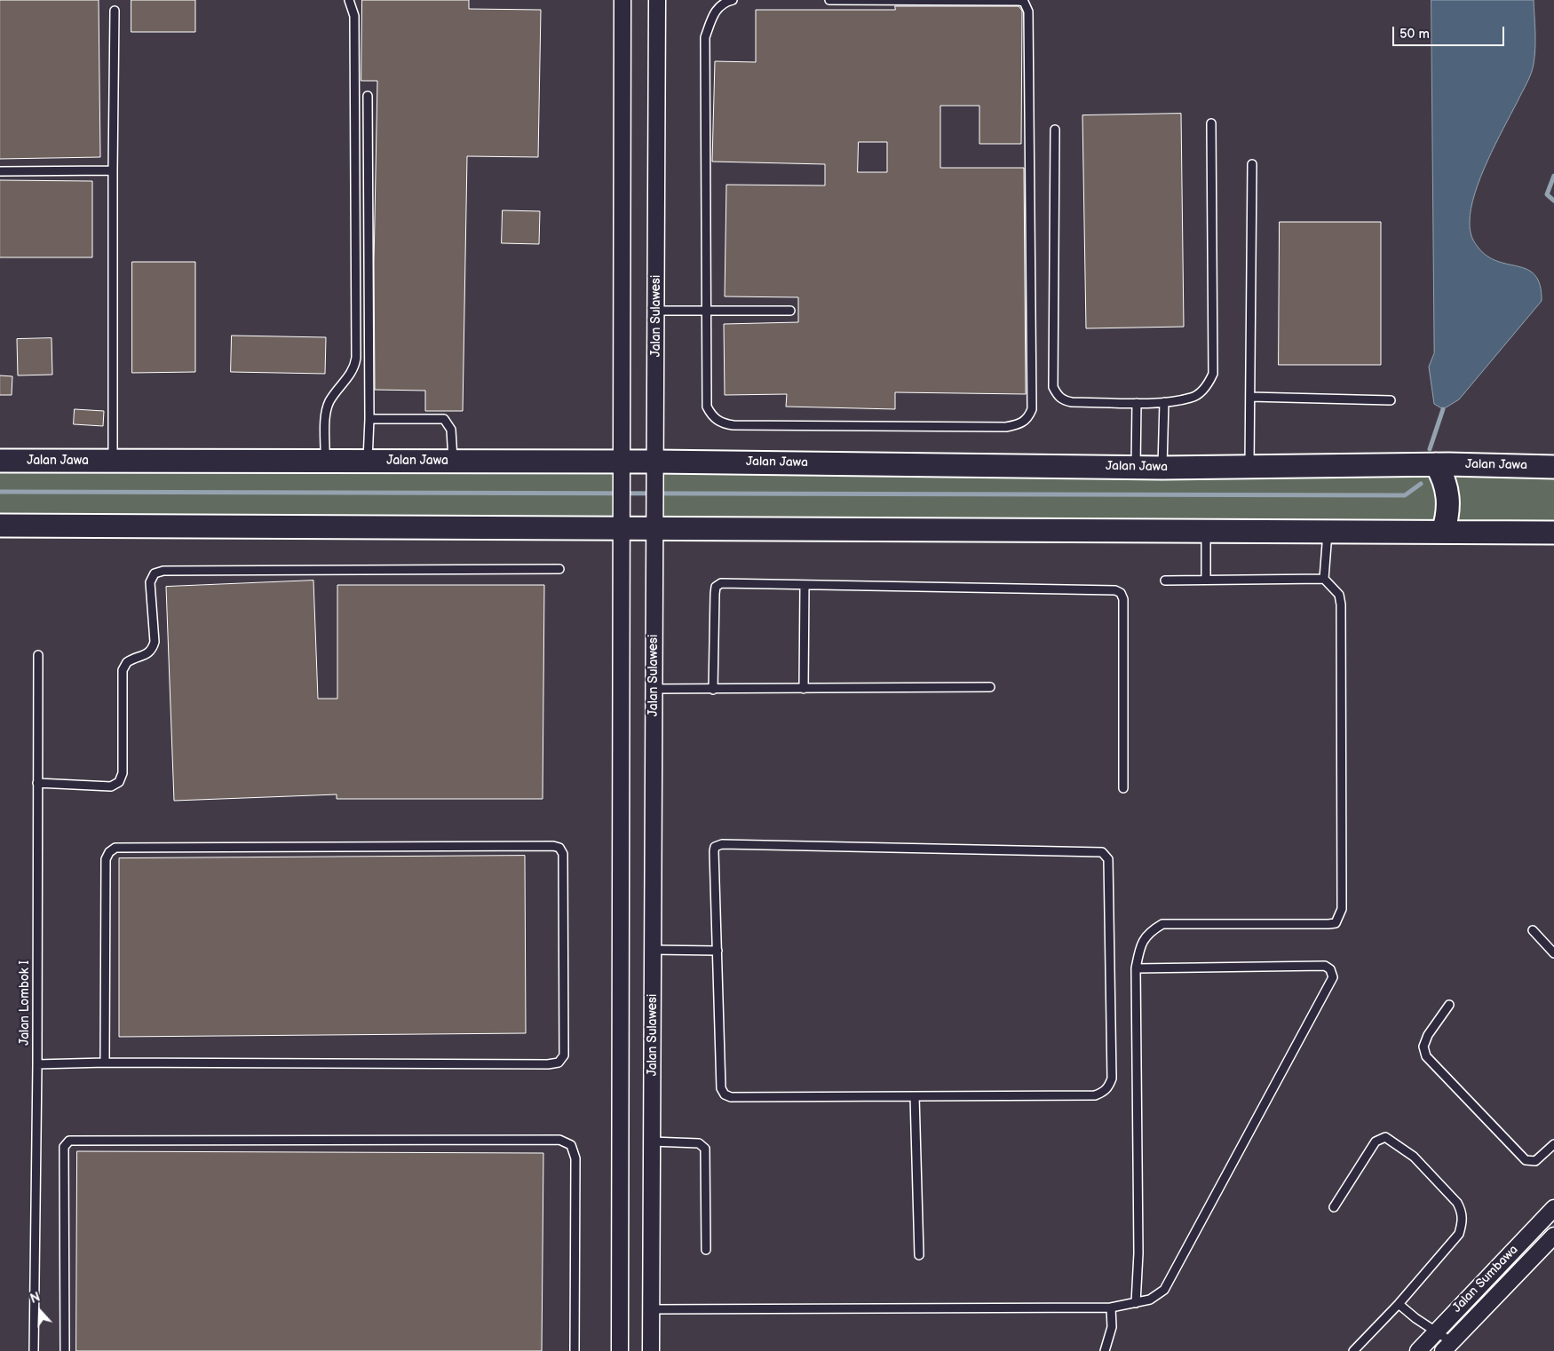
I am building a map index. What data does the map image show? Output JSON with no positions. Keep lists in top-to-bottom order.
{
  "streets": {
    "street": ["Jalan Sulawesi", "Jalan Jawa", "Jalan Sumbawa"],
    "lane": ["Jalan Lombok I"]
  },
  "crossings": [
    ["Jalan Sulawesi", "Jalan Jawa"]
  ],
  "scale_bar": "50 m",
  "north": "top"
}
